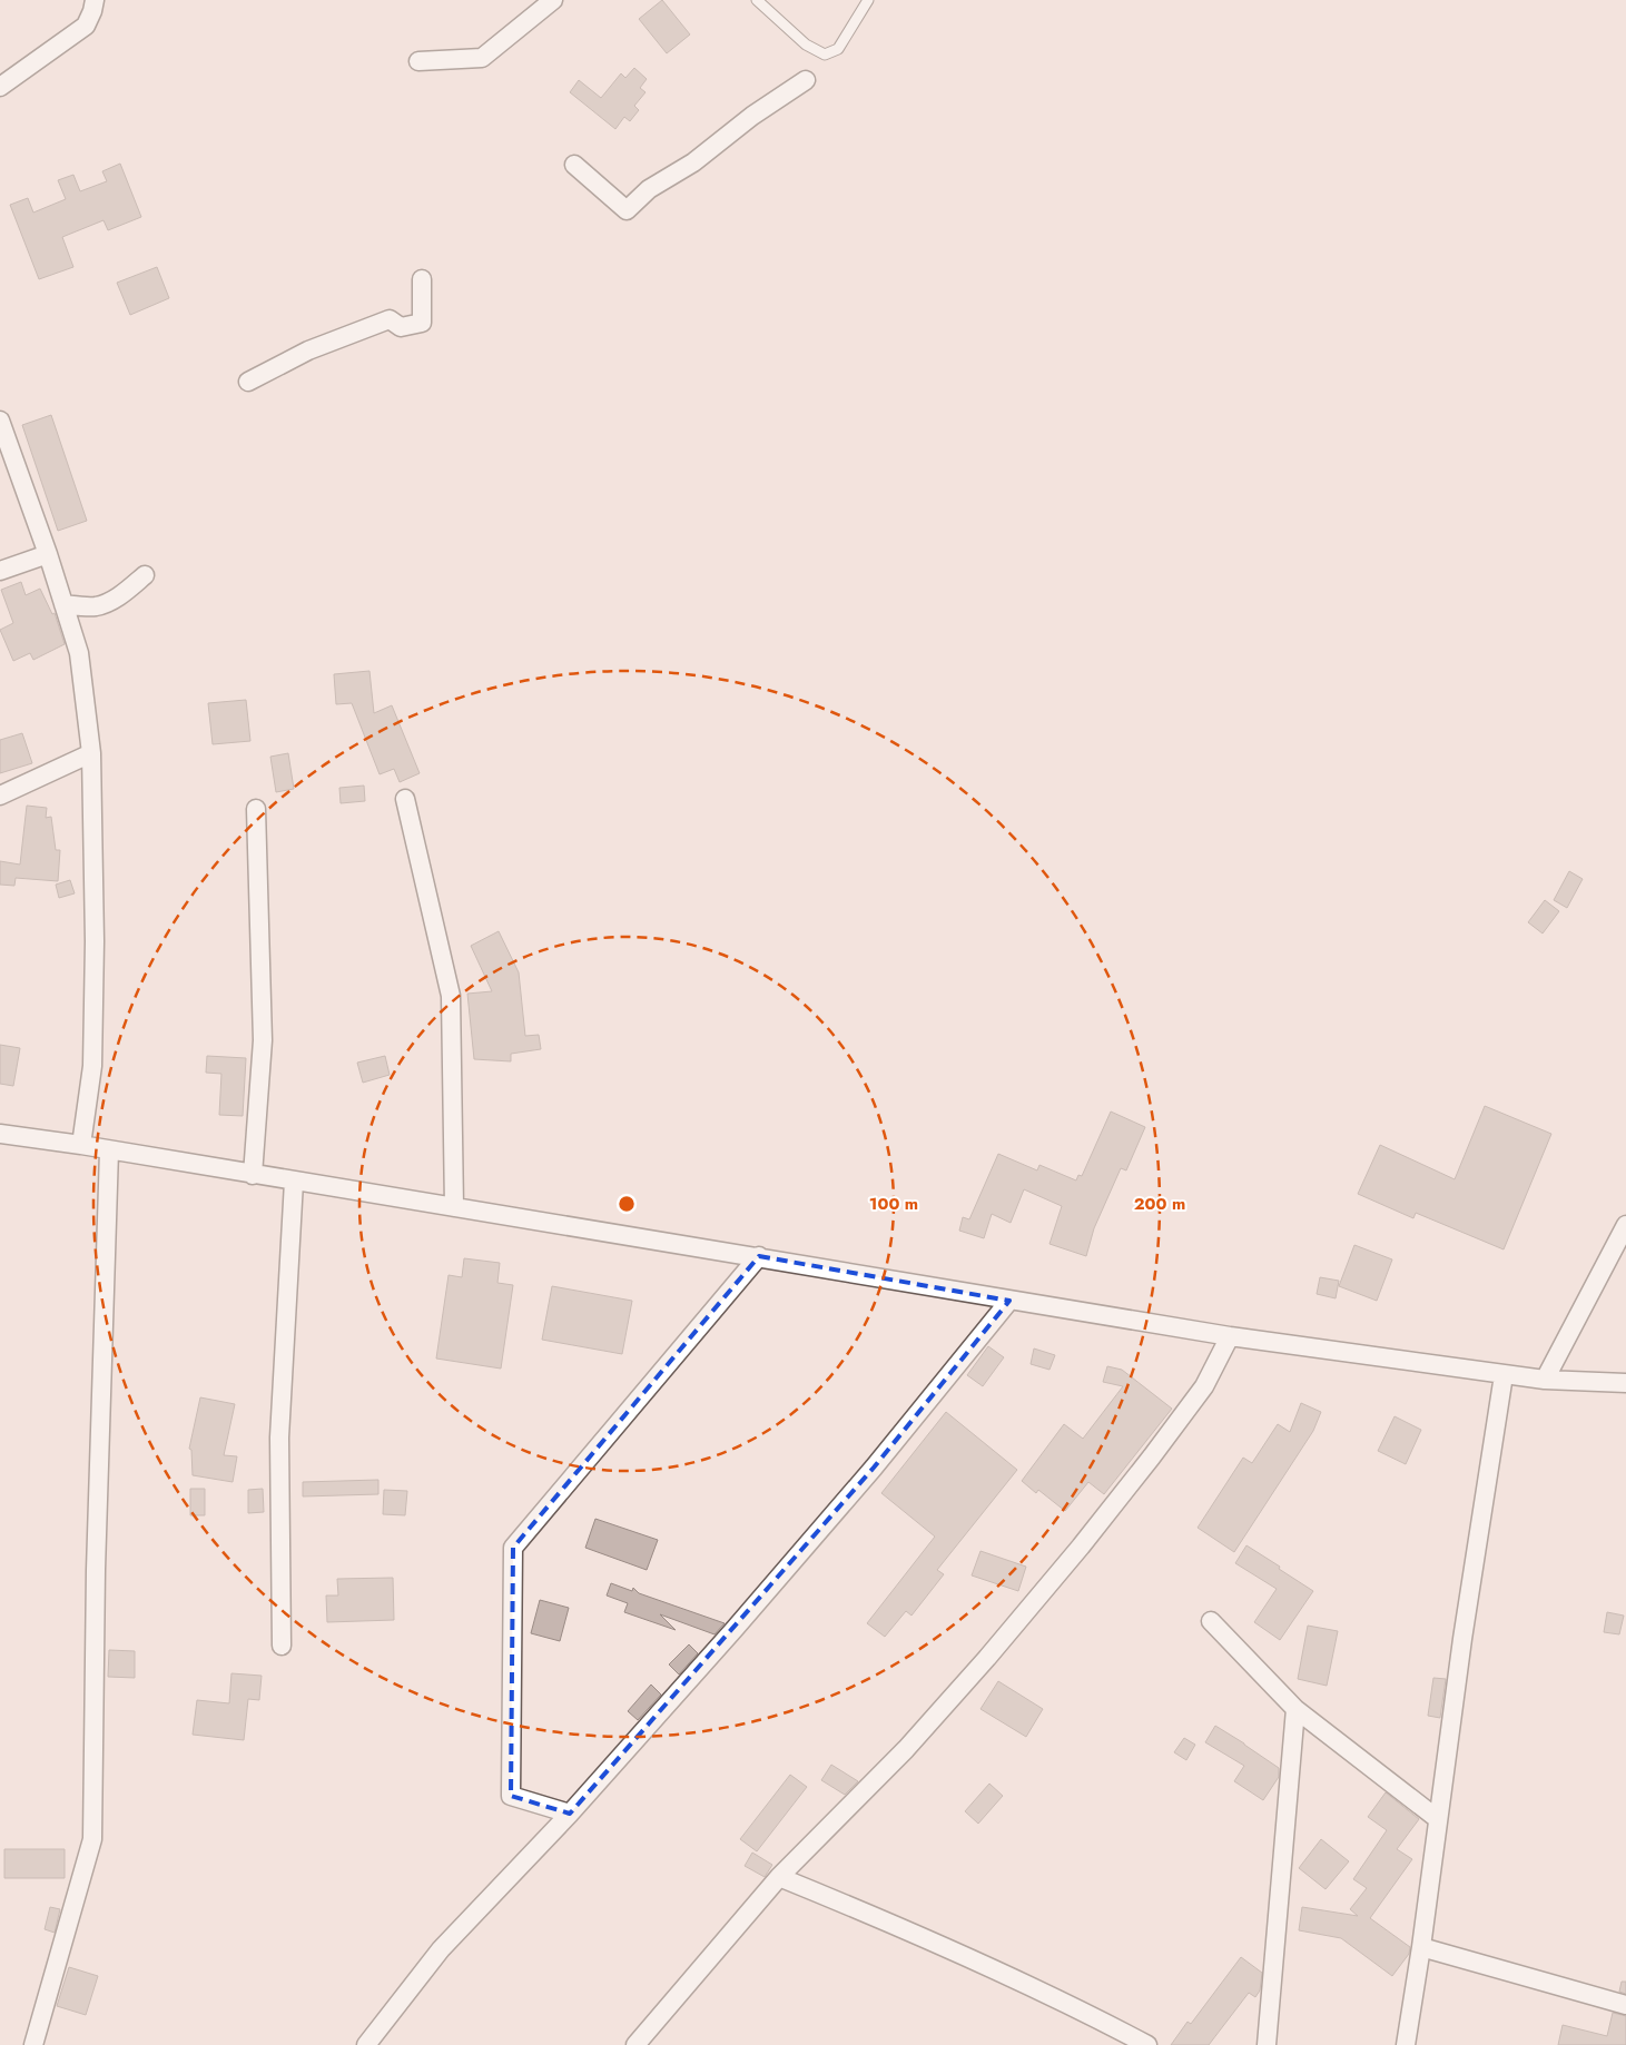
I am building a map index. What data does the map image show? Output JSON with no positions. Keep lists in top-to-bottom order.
{
  "rings": ["100 m", "200 m"]
}
